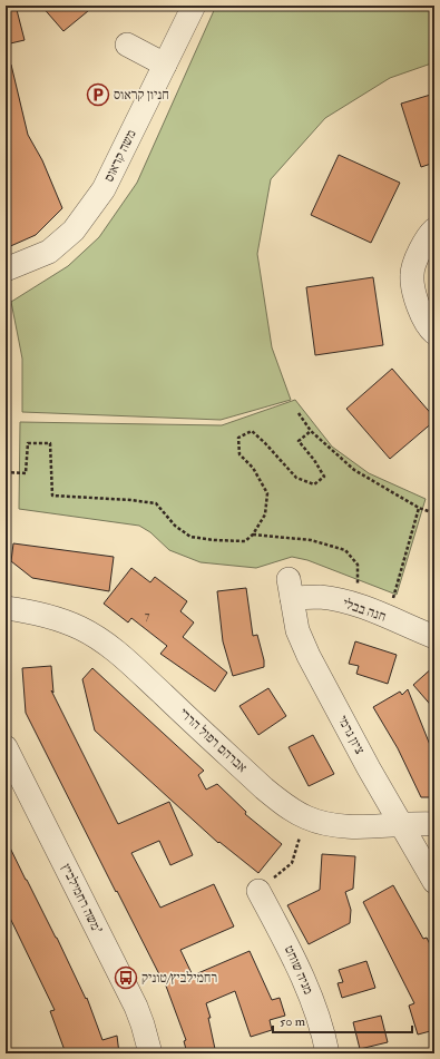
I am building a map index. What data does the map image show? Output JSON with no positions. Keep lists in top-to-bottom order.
{
  "streets": {
    "street": [
      "משה קראוס",
      "חנה בבלי",
      "ציון גרמי",
      "אברהם רפול הררי",
      "משה רחמילביץ'",
      "מניה שוחט"
    ]
  },
  "crossings": [
    ["חנה בבלי", "ציון גרמי"],
    ["ציון גרמי", "אברהם רפול הררי"]
  ],
  "places": {
    "parking": ["חניון קראוס"],
    "bus stop": ["רחמילביץ/טוניק"]
  },
  "house_numbers": ["7"],
  "scale_bar": "50 m"
}
